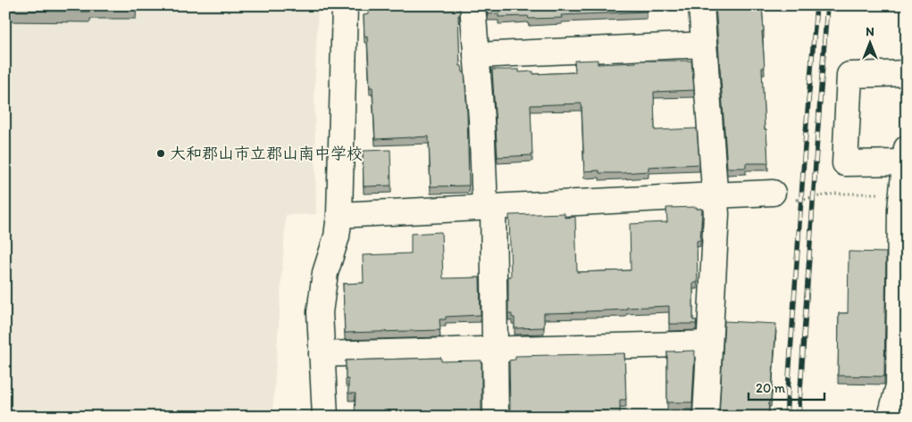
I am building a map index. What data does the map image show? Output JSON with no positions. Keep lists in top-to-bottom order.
{
  "places": ["大和郡山市立郡山南中学校"],
  "scale_bar": "20 m",
  "north": "top"
}
